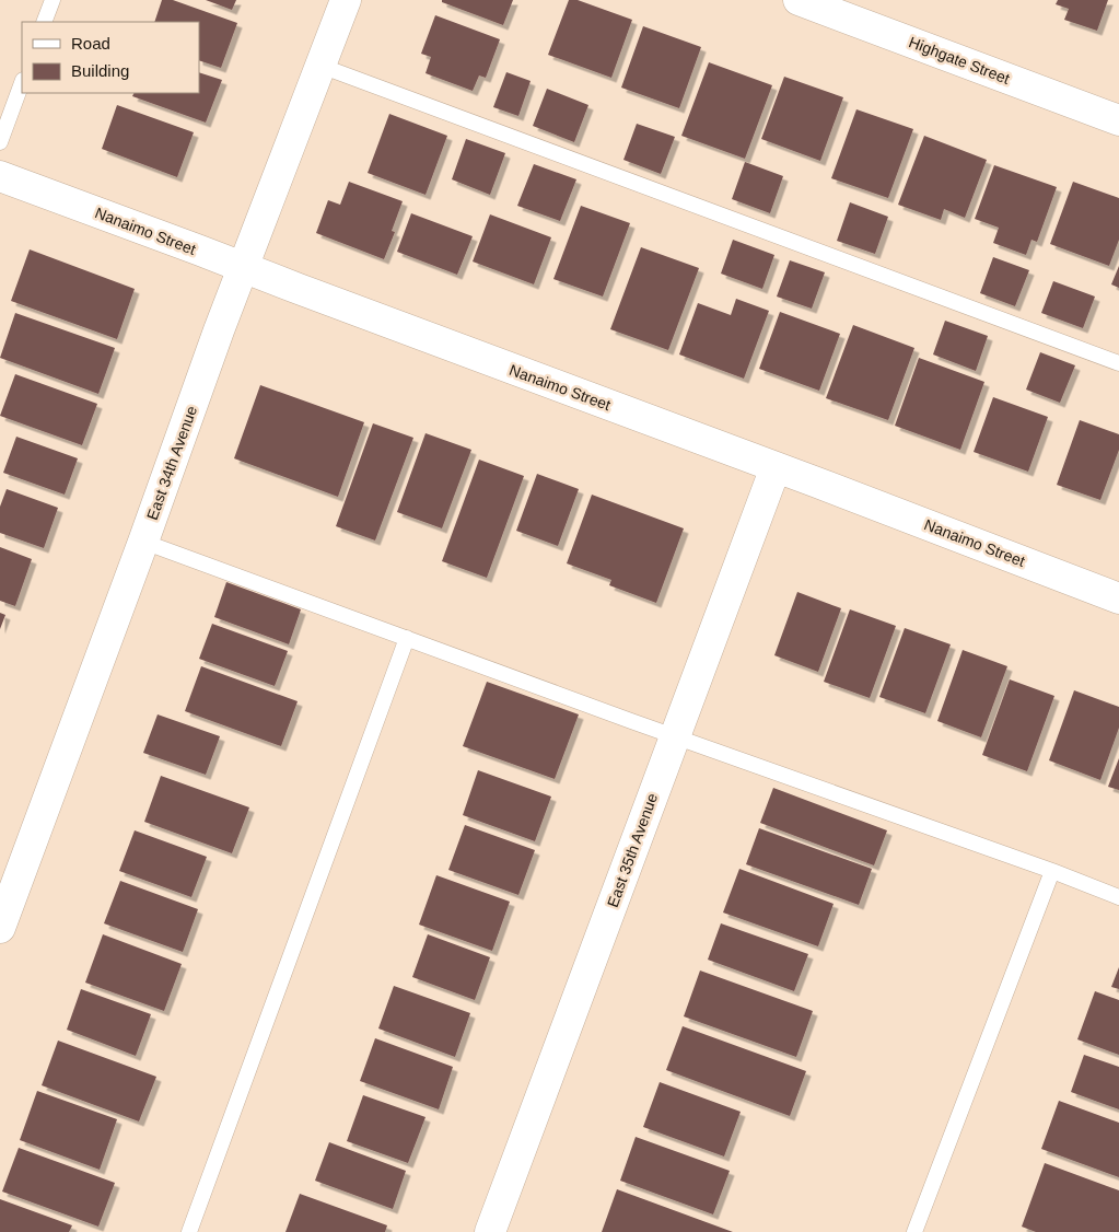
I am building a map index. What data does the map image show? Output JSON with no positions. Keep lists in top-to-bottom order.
{
  "streets": {
    "street": [
      "Highgate Street",
      "Nanaimo Street",
      "East 34th Avenue",
      "East 35th Avenue"
    ]
  },
  "crossings": [
    ["Nanaimo Street", "East 34th Avenue"],
    ["Nanaimo Street", "East 35th Avenue"]
  ],
  "legend": ["Road", "Building"]
}
